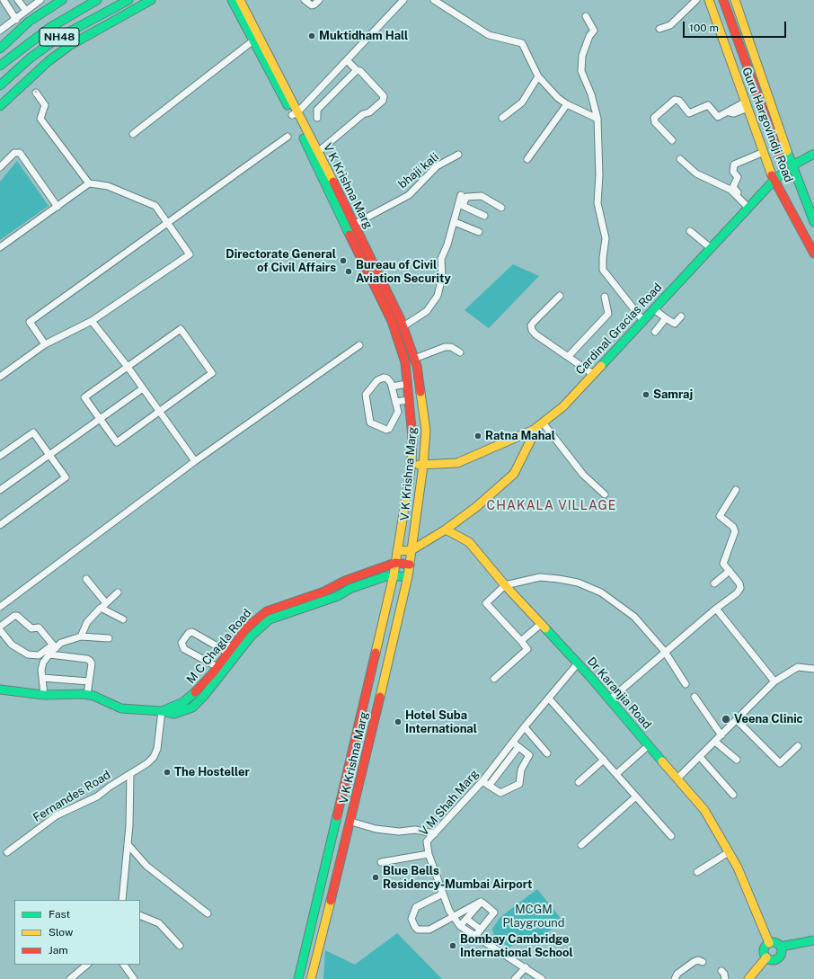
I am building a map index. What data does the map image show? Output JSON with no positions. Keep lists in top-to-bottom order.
{
  "streets": {
    "main road": [
      "NH48",
      "Guru Hargovindji Road",
      "V K Krishna Marg",
      "Cardinal Gracias Road",
      "M C Chagla Road",
      "Dr Karanjia Road"
    ],
    "street": ["bhaji kali", "Fernandes Road", "V M Shah Marg"]
  },
  "crossings": [
    ["Guru Hargovindji Road", "Cardinal Gracias Road"],
    ["bhaji kali", "V K Krishna Marg"],
    ["V K Krishna Marg", "Cardinal Gracias Road"],
    ["V K Krishna Marg", "M C Chagla Road"],
    ["M C Chagla Road", "Fernandes Road"],
    ["Dr Karanjia Road", "V M Shah Marg"]
  ],
  "districts": ["CHAKALA VILLAGE"],
  "parks": ["MCGM Playground"],
  "places": [
    "Muktidham Hall",
    "Directorate General of Civil Affairs",
    "Bureau of Civil Aviation Security",
    "Samraj",
    "Ratna Mahal",
    "Veena Clinic",
    "Hotel Suba International",
    "The Hosteller",
    "Blue Bells Residency-Mumbai Airport",
    "Bombay Cambridge International School"
  ],
  "legend": ["Fast", "Slow", "Jam"],
  "scale_bar": "100 m"
}
